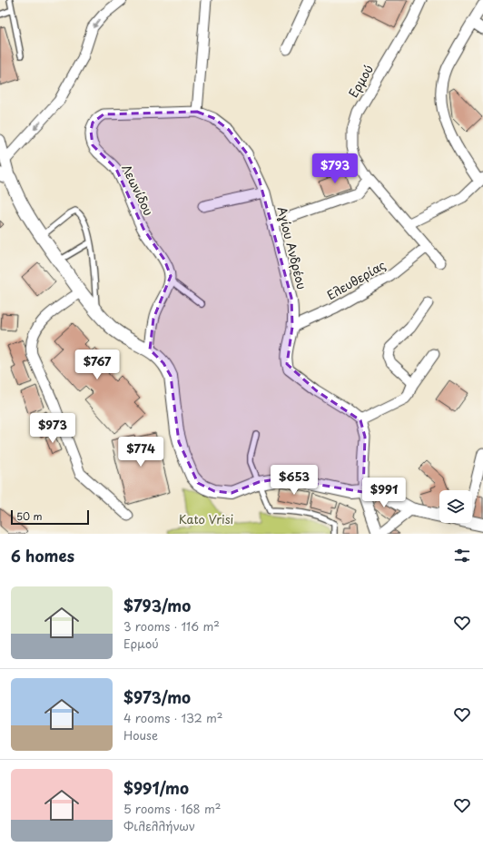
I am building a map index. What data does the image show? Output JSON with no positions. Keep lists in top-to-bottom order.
{
  "streets": {
    "street": [
      "Ερμού",
      "Λεωνίδου",
      "Αγίου Ανδρέου",
      "Ελευθερίας"
    ]
  },
  "crossings": [
    ["Ερμού", "Ελευθερίας"],
    ["Λεωνίδου", "Αγίου Ανδρέου"],
    ["Αγίου Ανδρέου", "Ελευθερίας"]
  ],
  "parks": ["Kato Vrisi"],
  "scale_bar": "50 m",
  "page": {
    "price": [
      "$793",
      "$767",
      "$973",
      "$774",
      "$653",
      "$991"
    ],
    "scale": "50 m",
    "heading": "6 homes",
    "list": [
      {
        "name": "$793/mo",
        "note": "3 rooms · 116 m² · Ερμού"
      },
      {
        "name": "$973/mo",
        "note": "4 rooms · 132 m² · House"
      },
      {
        "name": "$991/mo",
        "note": "5 rooms · 168 m² · Φιλελλήνων"
      }
    ]
  }
}
